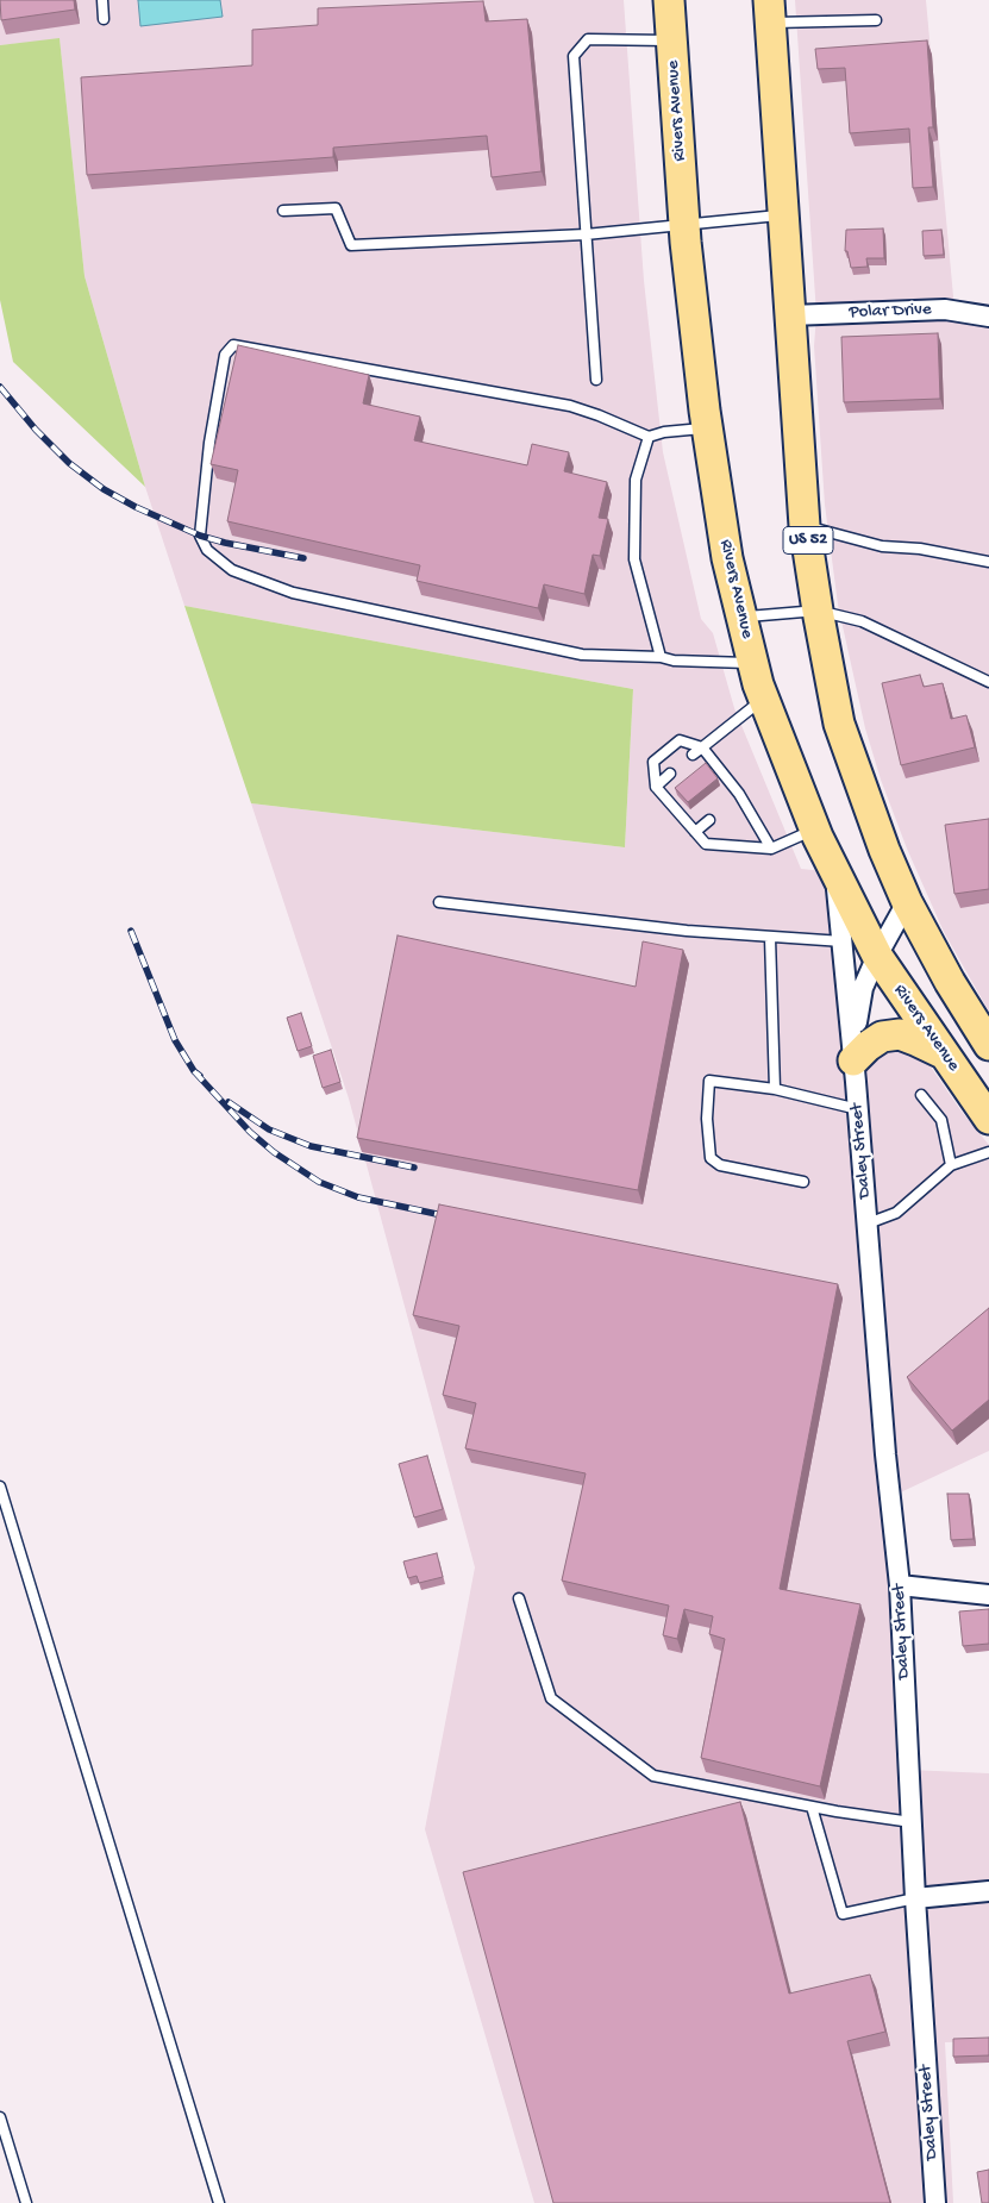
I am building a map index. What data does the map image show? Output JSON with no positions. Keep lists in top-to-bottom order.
{
  "streets": {
    "main road": ["Rivers Avenue", "US 52"],
    "street": ["Polar Drive", "Daley Street"]
  },
  "crossings": [
    ["Rivers Avenue", "Daley Street"],
    ["Polar Drive", "US 52"],
    ["US 52", "Daley Street"]
  ]
}
